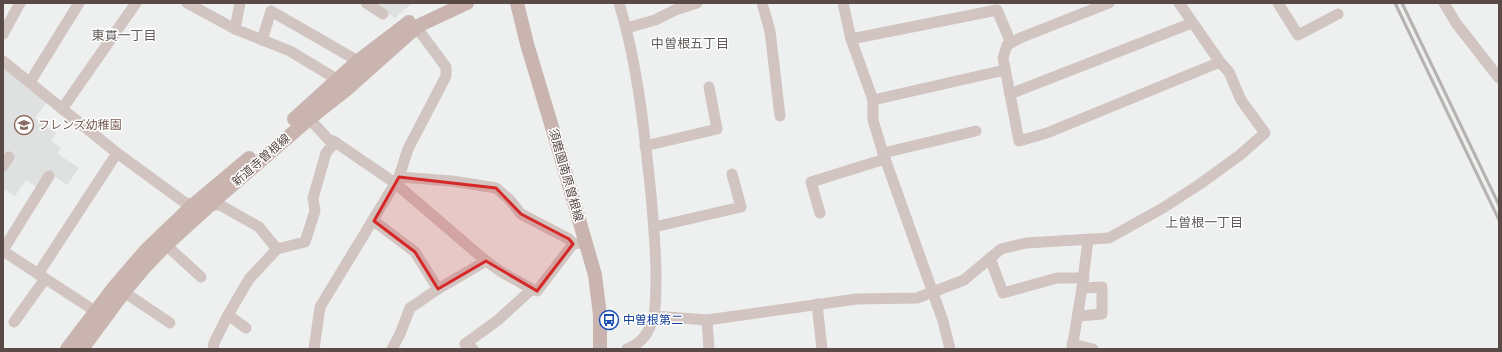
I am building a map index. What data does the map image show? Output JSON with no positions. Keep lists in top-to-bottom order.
{
  "streets": {
    "main road": ["新道寺曽根線", "須磨園南原曽根線"]
  },
  "districts": ["東貫一丁目", "中曽根五丁目", "上曽根一丁目"],
  "places": {
    "school or university": ["フレンズ幼稚園"],
    "bus stop": ["中曽根第二"]
  }
}
